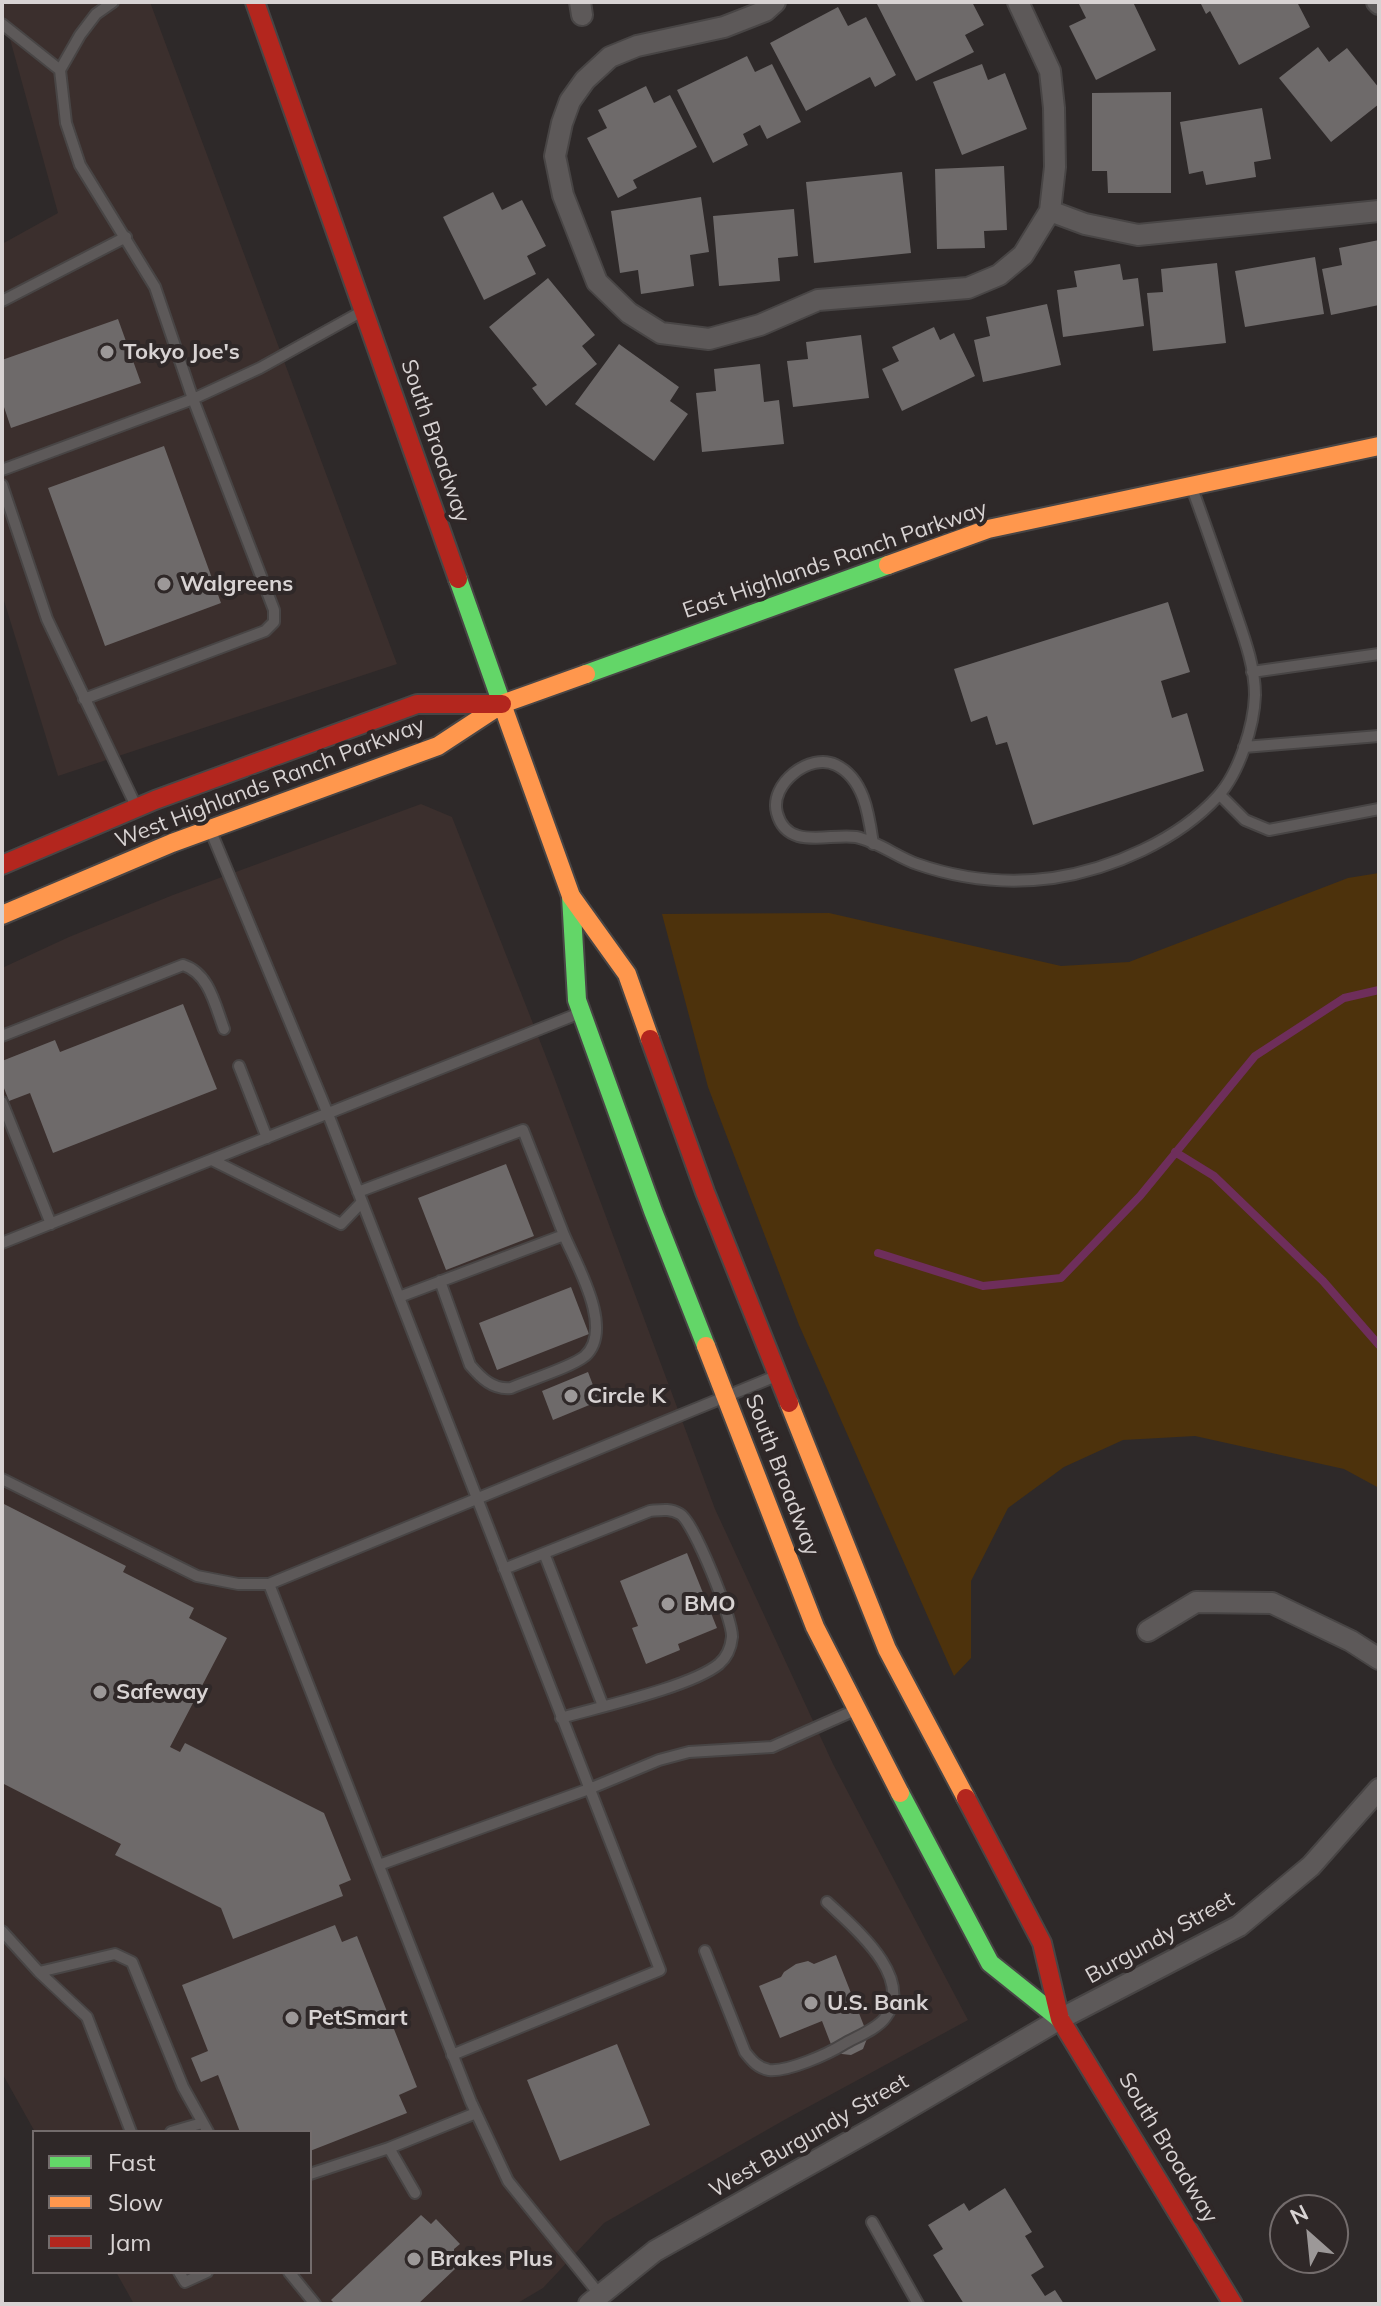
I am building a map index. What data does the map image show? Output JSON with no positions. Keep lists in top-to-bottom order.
{
  "streets": {
    "main road": ["South Broadway", "East Highlands Ranch Parkway", "West Highlands Ranch Parkway"],
    "street": ["Burgundy Street", "West Burgundy Street"]
  },
  "crossings": [
    ["South Broadway", "East Highlands Ranch Parkway"],
    ["South Broadway", "West Highlands Ranch Parkway"],
    ["South Broadway", "Burgundy Street"],
    ["South Broadway", "West Burgundy Street"],
    ["East Highlands Ranch Parkway", "West Highlands Ranch Parkway"],
    ["Burgundy Street", "West Burgundy Street"]
  ],
  "places": [
    "Tokyo Joe's",
    "Walgreens",
    "Circle K",
    "BMO",
    "Safeway",
    "U.S. Bank",
    "PetSmart",
    "Brakes Plus"
  ],
  "legend": ["Fast", "Slow", "Jam"],
  "north": "top left"
}
